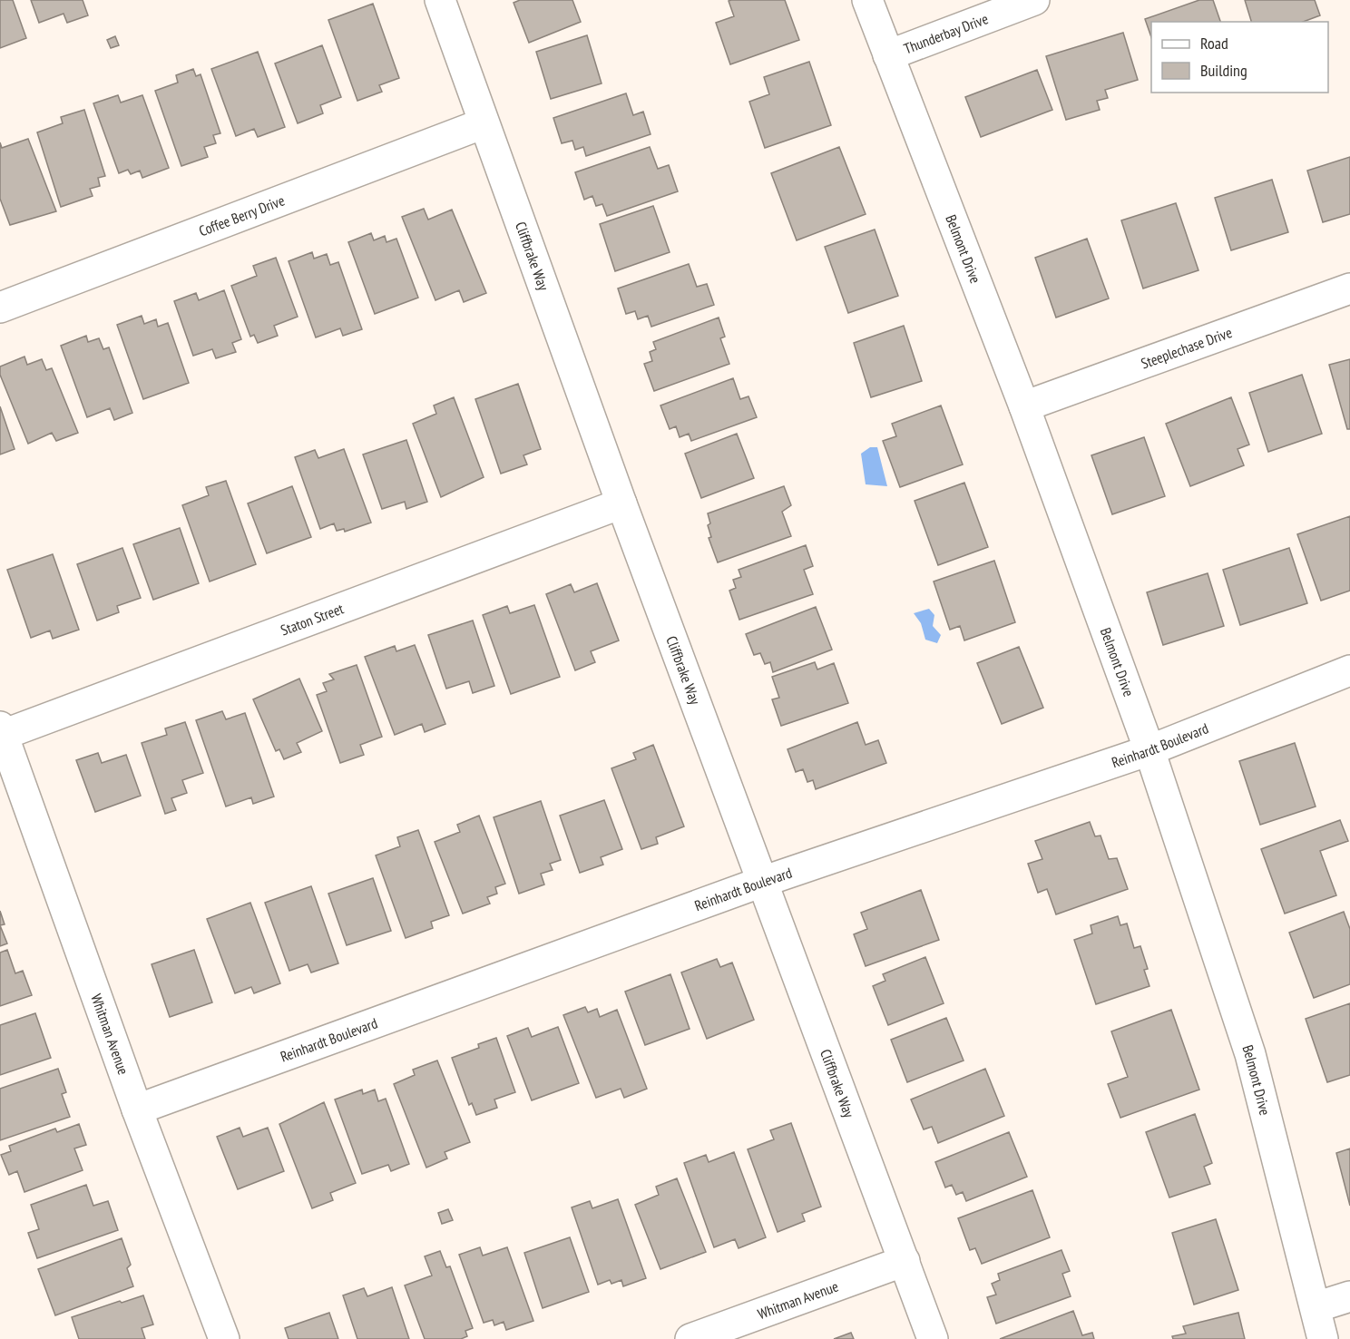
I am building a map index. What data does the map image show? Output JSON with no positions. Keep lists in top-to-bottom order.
{
  "streets": {
    "street": [
      "Thunderbay Drive",
      "Coffee Berry Drive",
      "Belmont Drive",
      "Cliffbrake Way",
      "Steeplechase Drive",
      "Staton Street",
      "Reinhardt Boulevard",
      "Whitman Avenue"
    ]
  },
  "crossings": [
    ["Thunderbay Drive", "Belmont Drive"],
    ["Coffee Berry Drive", "Cliffbrake Way"],
    ["Belmont Drive", "Steeplechase Drive"],
    ["Belmont Drive", "Reinhardt Boulevard"],
    ["Cliffbrake Way", "Staton Street"],
    ["Cliffbrake Way", "Reinhardt Boulevard"],
    ["Cliffbrake Way", "Whitman Avenue"],
    ["Staton Street", "Whitman Avenue"],
    ["Reinhardt Boulevard", "Whitman Avenue"]
  ],
  "legend": ["Road", "Building"]
}
